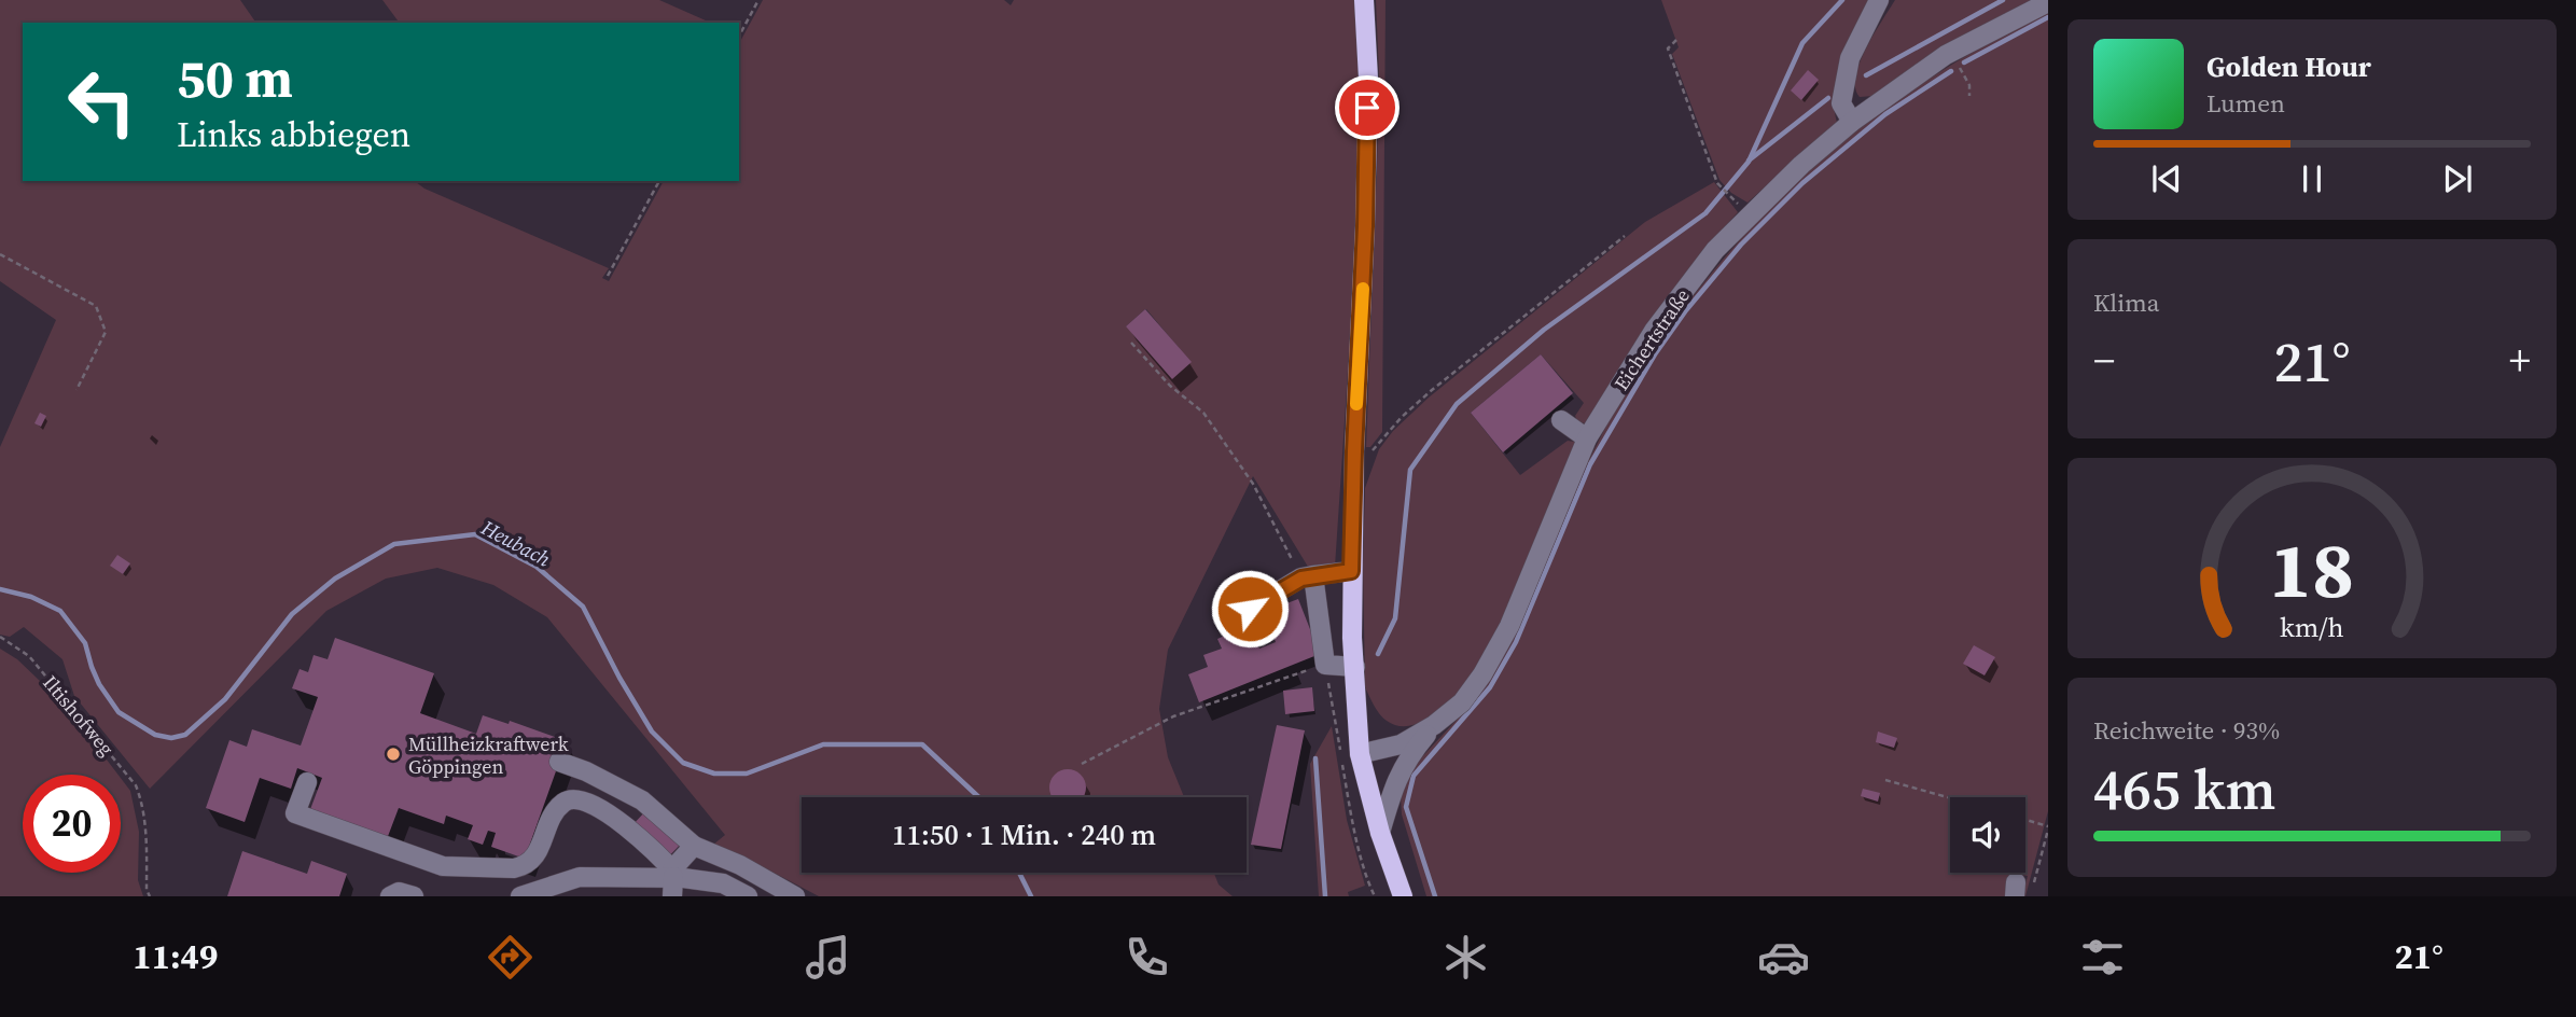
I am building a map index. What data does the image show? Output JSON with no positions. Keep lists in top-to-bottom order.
{
  "streets": {
    "street": ["Eichertstraße"],
    "path": ["Iltishofweg"]
  },
  "water": ["Heubach"],
  "places": ["Müllheizkraftwerk Göppingen"],
  "page": {
    "turn": ["50 m", "Links abbiegen"],
    "song": ["Golden Hour", "Lumen"],
    "tile": [
      "Klima",
      ["Reichweite · 93%", "465 km"]
    ],
    "heat": ["−", "21°", "+"],
    "limit": "20",
    "trip": "11:50 · 1 Min. · 240 m",
    "tabs": ["11:49", "21°"],
    "gauge": ["18", "km/h"]
  }
}
